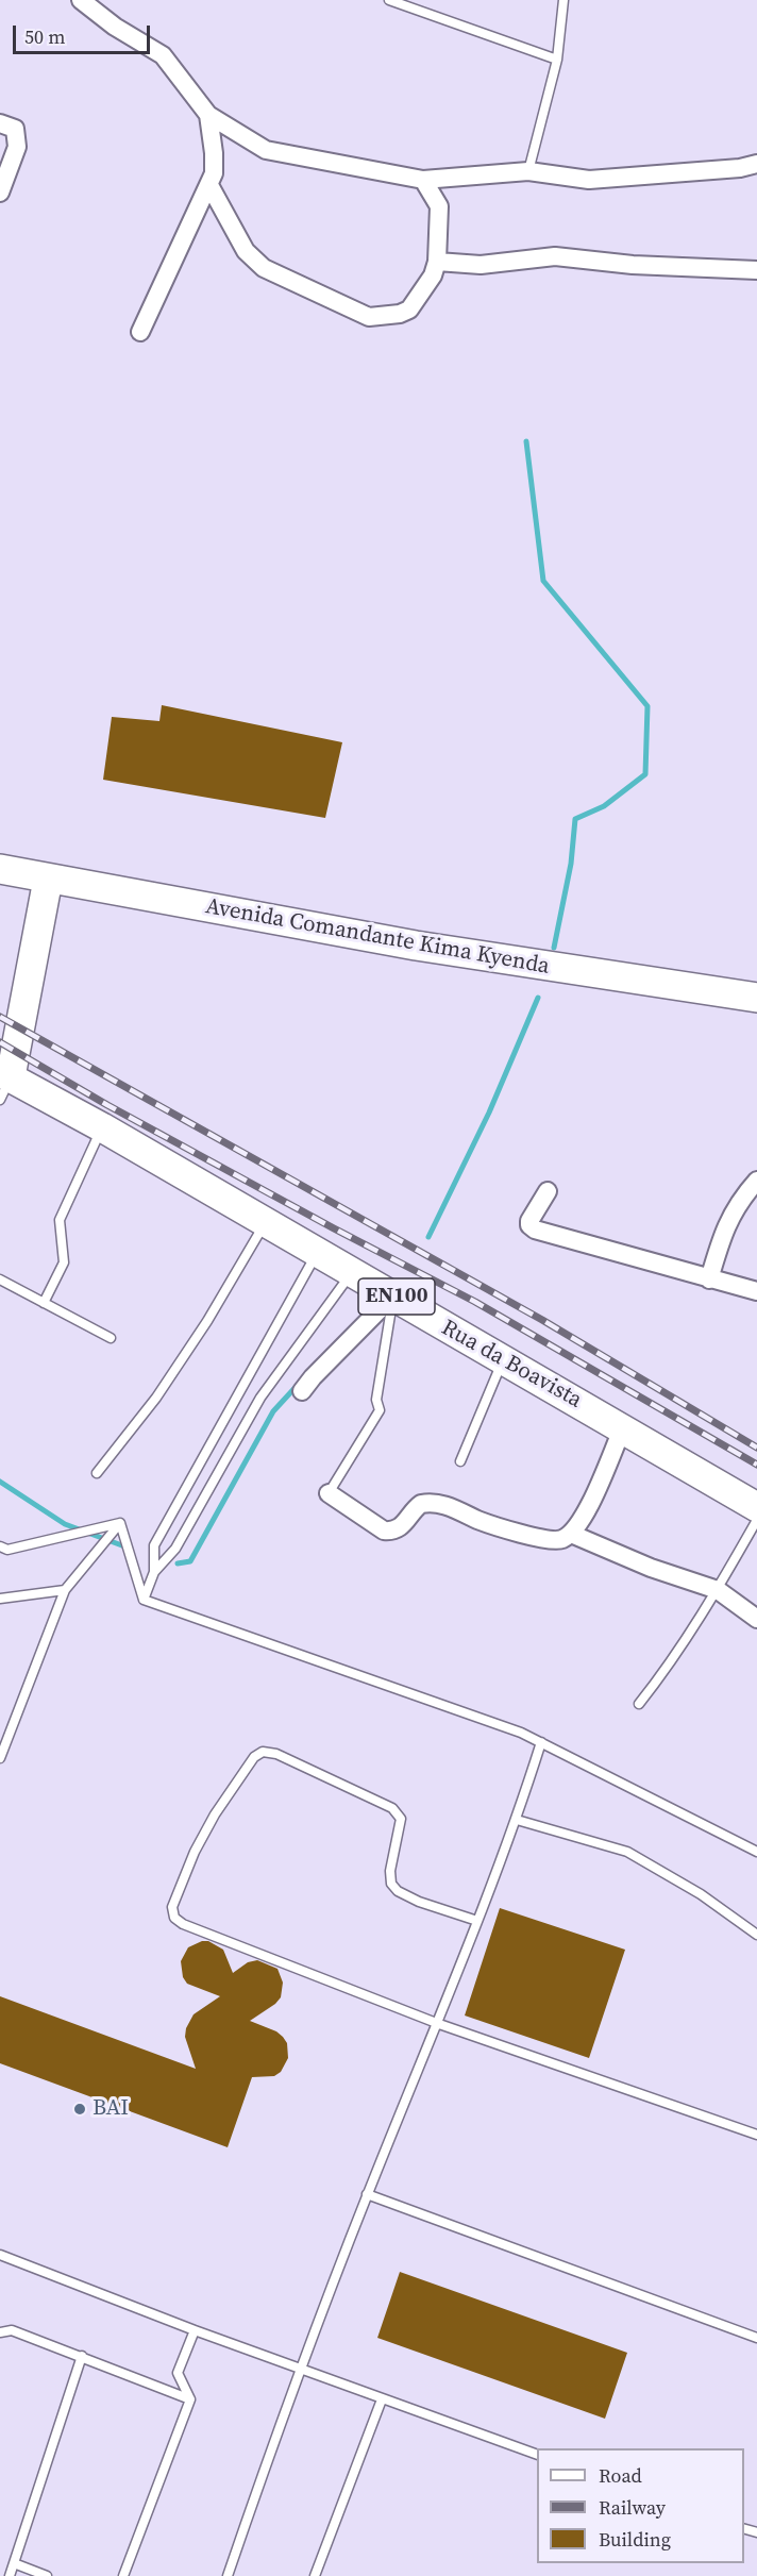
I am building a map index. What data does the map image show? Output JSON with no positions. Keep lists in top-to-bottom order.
{
  "streets": {
    "main road": ["Avenida Comandante Kima Kyenda", "EN100", "Rua da Boavista"]
  },
  "crossings": [
    ["Avenida Comandante Kima Kyenda", "Rua da Boavista"]
  ],
  "places": ["BAI"],
  "legend": ["Road", "Railway", "Building"],
  "scale_bar": "50 m"
}
